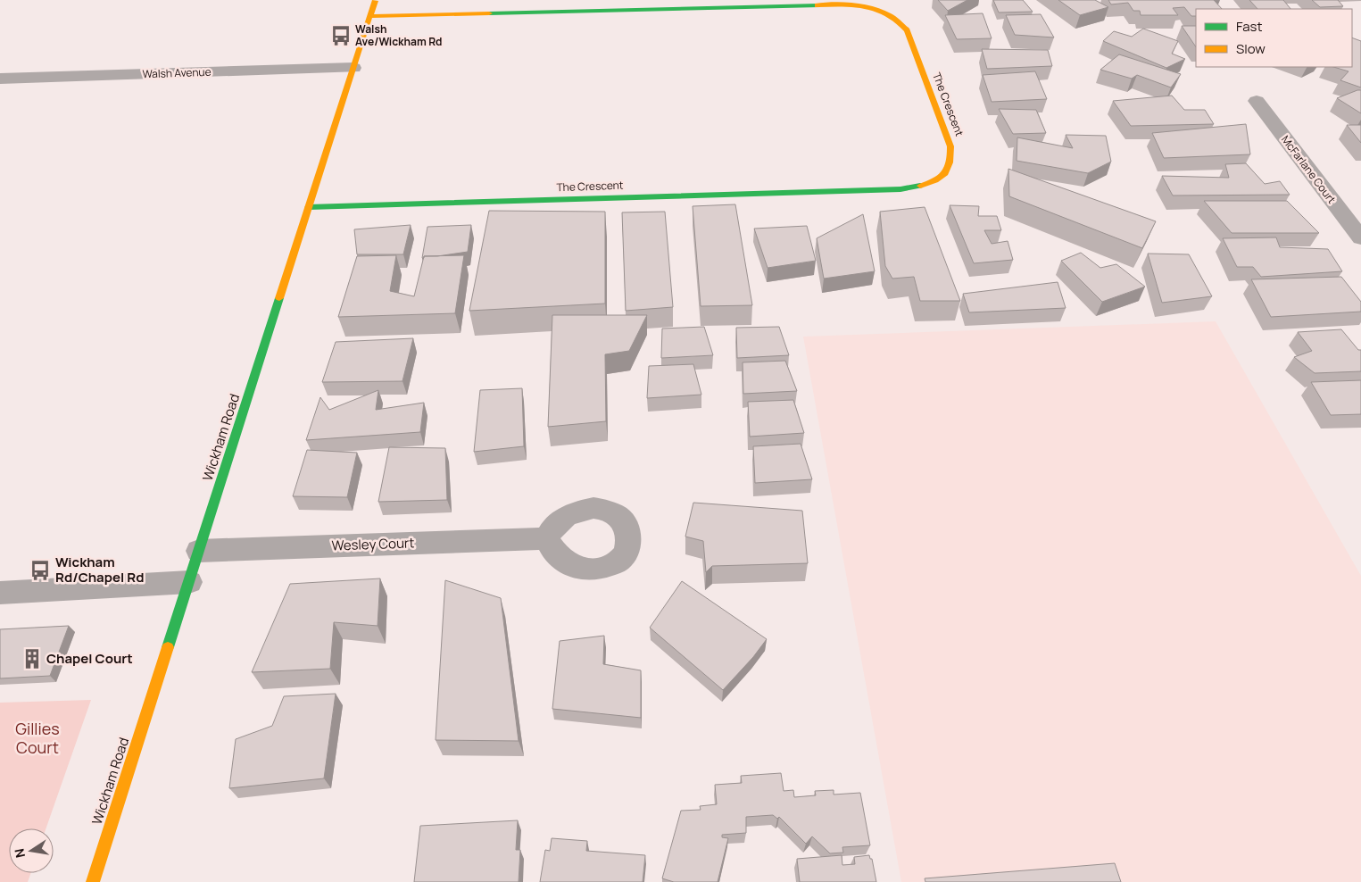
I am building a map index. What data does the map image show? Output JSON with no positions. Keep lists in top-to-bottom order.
{
  "streets": {
    "street": [
      "Walsh Avenue",
      "The Crescent",
      "McFarlane Court",
      "Wickham Road",
      "Wesley Court"
    ]
  },
  "crossings": [
    ["Walsh Avenue", "Wickham Road"],
    ["The Crescent", "Wickham Road"],
    ["Wickham Road", "Wesley Court"]
  ],
  "parks": ["Gillies Court"],
  "places": {
    "bus stop": ["Walsh Ave/Wickham Rd", "Wickham Rd/Chapel Rd"],
    "building": ["Chapel Court"]
  },
  "legend": ["Fast", "Slow"],
  "north": "left"
}
